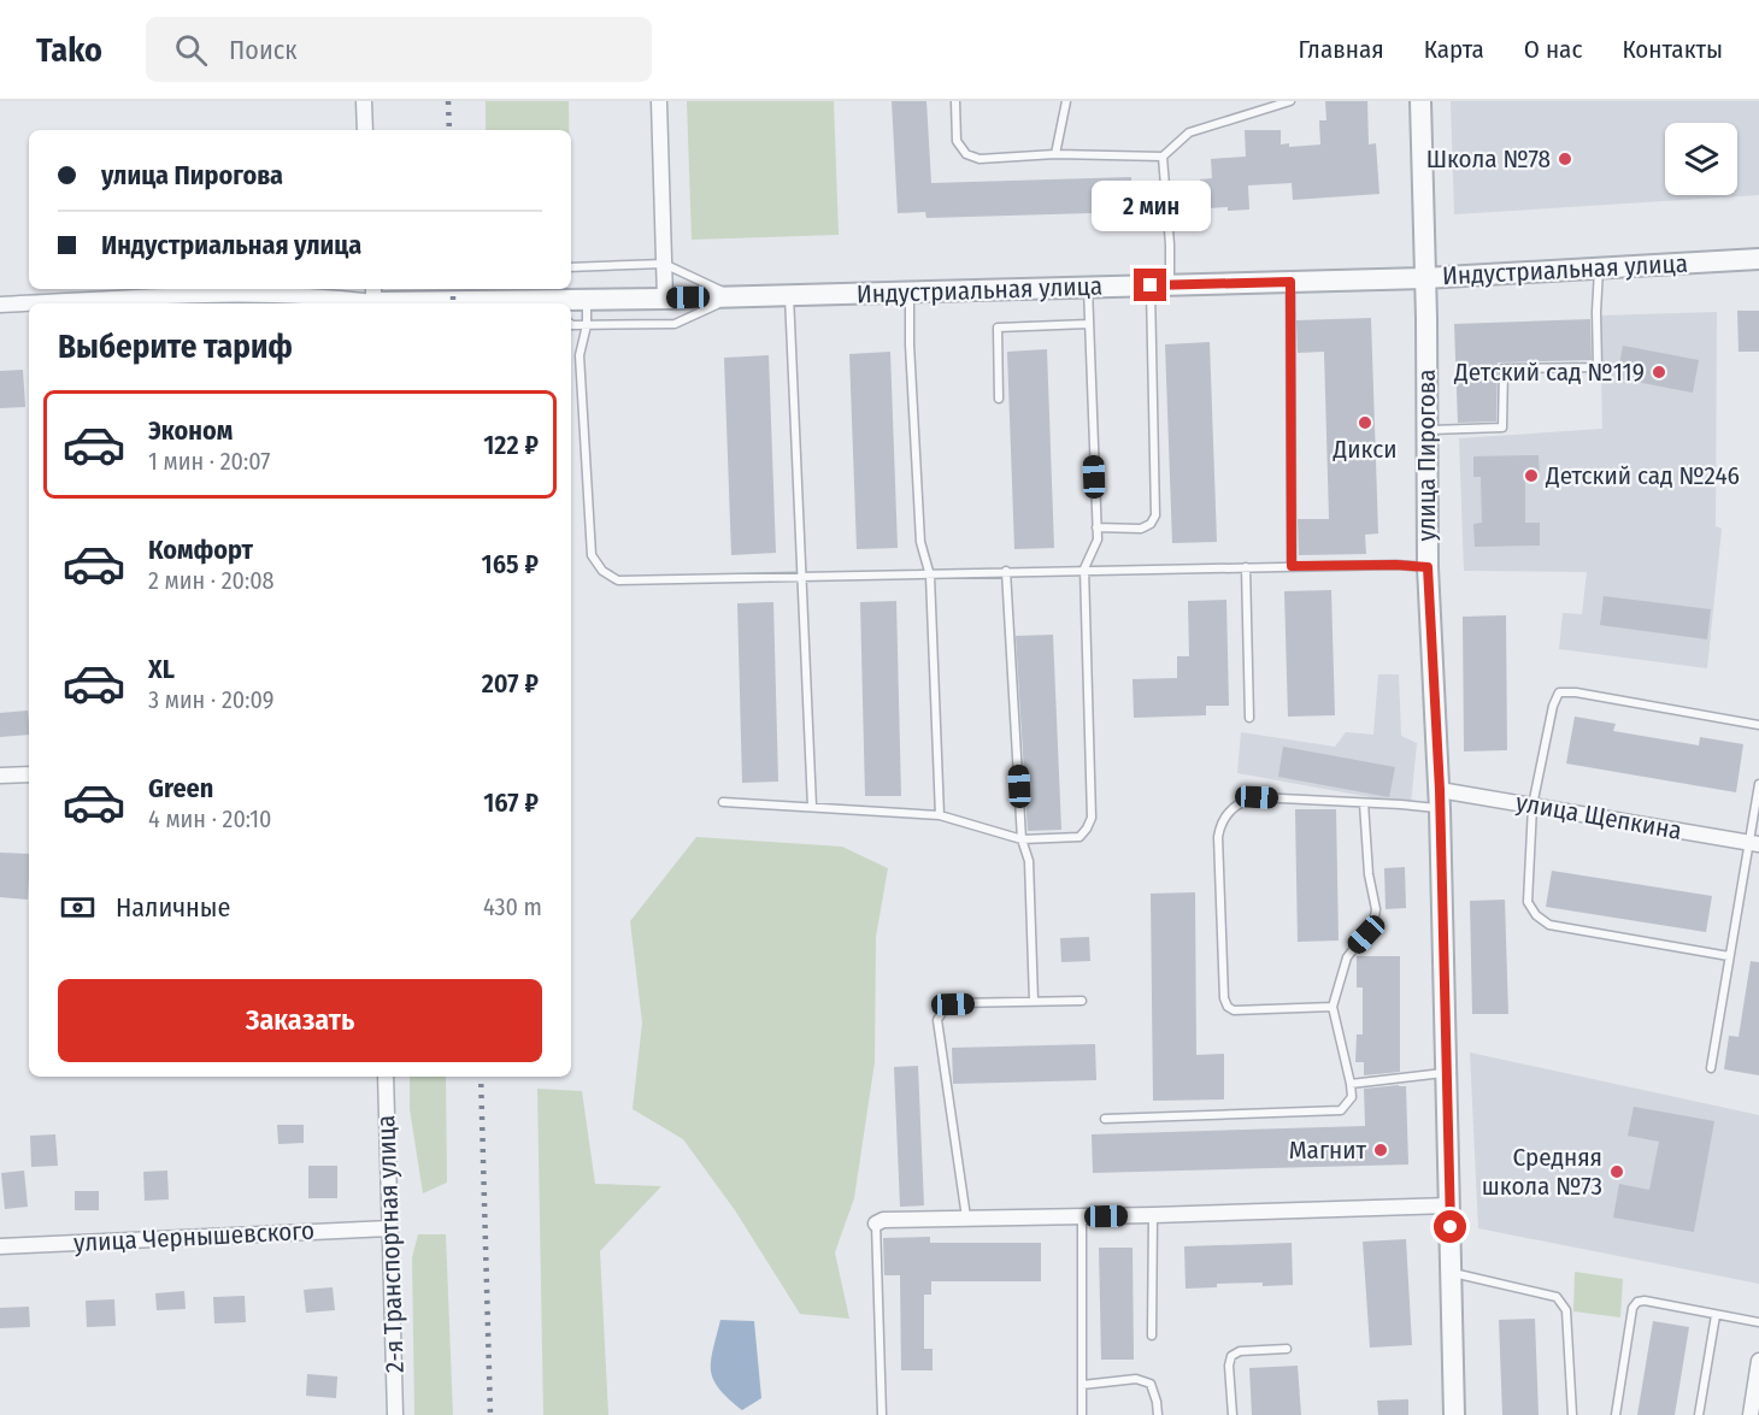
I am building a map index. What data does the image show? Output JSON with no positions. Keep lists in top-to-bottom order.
{
  "streets": {
    "street": [
      "Индустриальная улица",
      "улица Пирогова",
      "улица Щепкина",
      "улица Чернышевского",
      "2-я Транспортная улица"
    ]
  },
  "crossings": [
    ["Индустриальная улица", "улица Пирогова"],
    ["улица Пирогова", "улица Щепкина"],
    ["улица Чернышевского", "2-я Транспортная улица"]
  ],
  "places": [
    "Школа №78",
    "Детский сад №119",
    "Дикси",
    "Детский сад №246",
    "Магнит",
    "Средняя школа №73"
  ],
  "page": {
    "header": "Tako",
    "search": "Поиск",
    "nav": [
      "Главная",
      "Карта",
      "О нас",
      "Контакты"
    ],
    "banner": ["улица Пирогова", "Индустриальная улица"],
    "bubble": "2 мин",
    "heading": "Выберите тариф",
    "list": [
      {
        "name": "Эконом",
        "note": "1 мин · 20:07",
        "value": "122 ₽"
      },
      {
        "name": "Комфорт",
        "note": "2 мин · 20:08",
        "value": "165 ₽"
      },
      {
        "name": "XL",
        "note": "3 мин · 20:09",
        "value": "207 ₽"
      },
      {
        "name": "Green",
        "note": "4 мин · 20:10",
        "value": "167 ₽"
      }
    ],
    "pay": ["Наличные", "430 m"],
    "buttons": "Заказать"
  }
}
